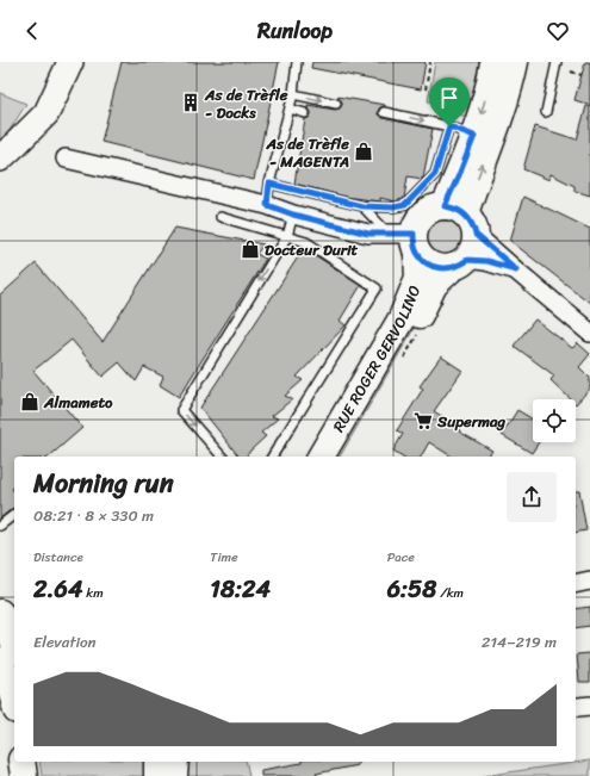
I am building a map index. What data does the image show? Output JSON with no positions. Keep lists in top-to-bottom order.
{
  "streets": {
    "main road": ["RUE ROGER GERVOLINO"]
  },
  "places": {
    "building": ["As de Trèfle - Docks"],
    "shop": ["As de Trèfle - MAGENTA", "Docteur Durit", "Almameto"],
    "supermarket": ["Supermag"]
  },
  "page": {
    "header": "Runloop",
    "heading": ["Morning run", "08:21 · 8 × 330 m"],
    "stats": [
      ["Distance", "2.64 km"],
      ["Time", "18:24"],
      ["Pace", "6:58 /km"]
    ],
    "chart": ["Elevation", "214–219 m"]
  }
}
